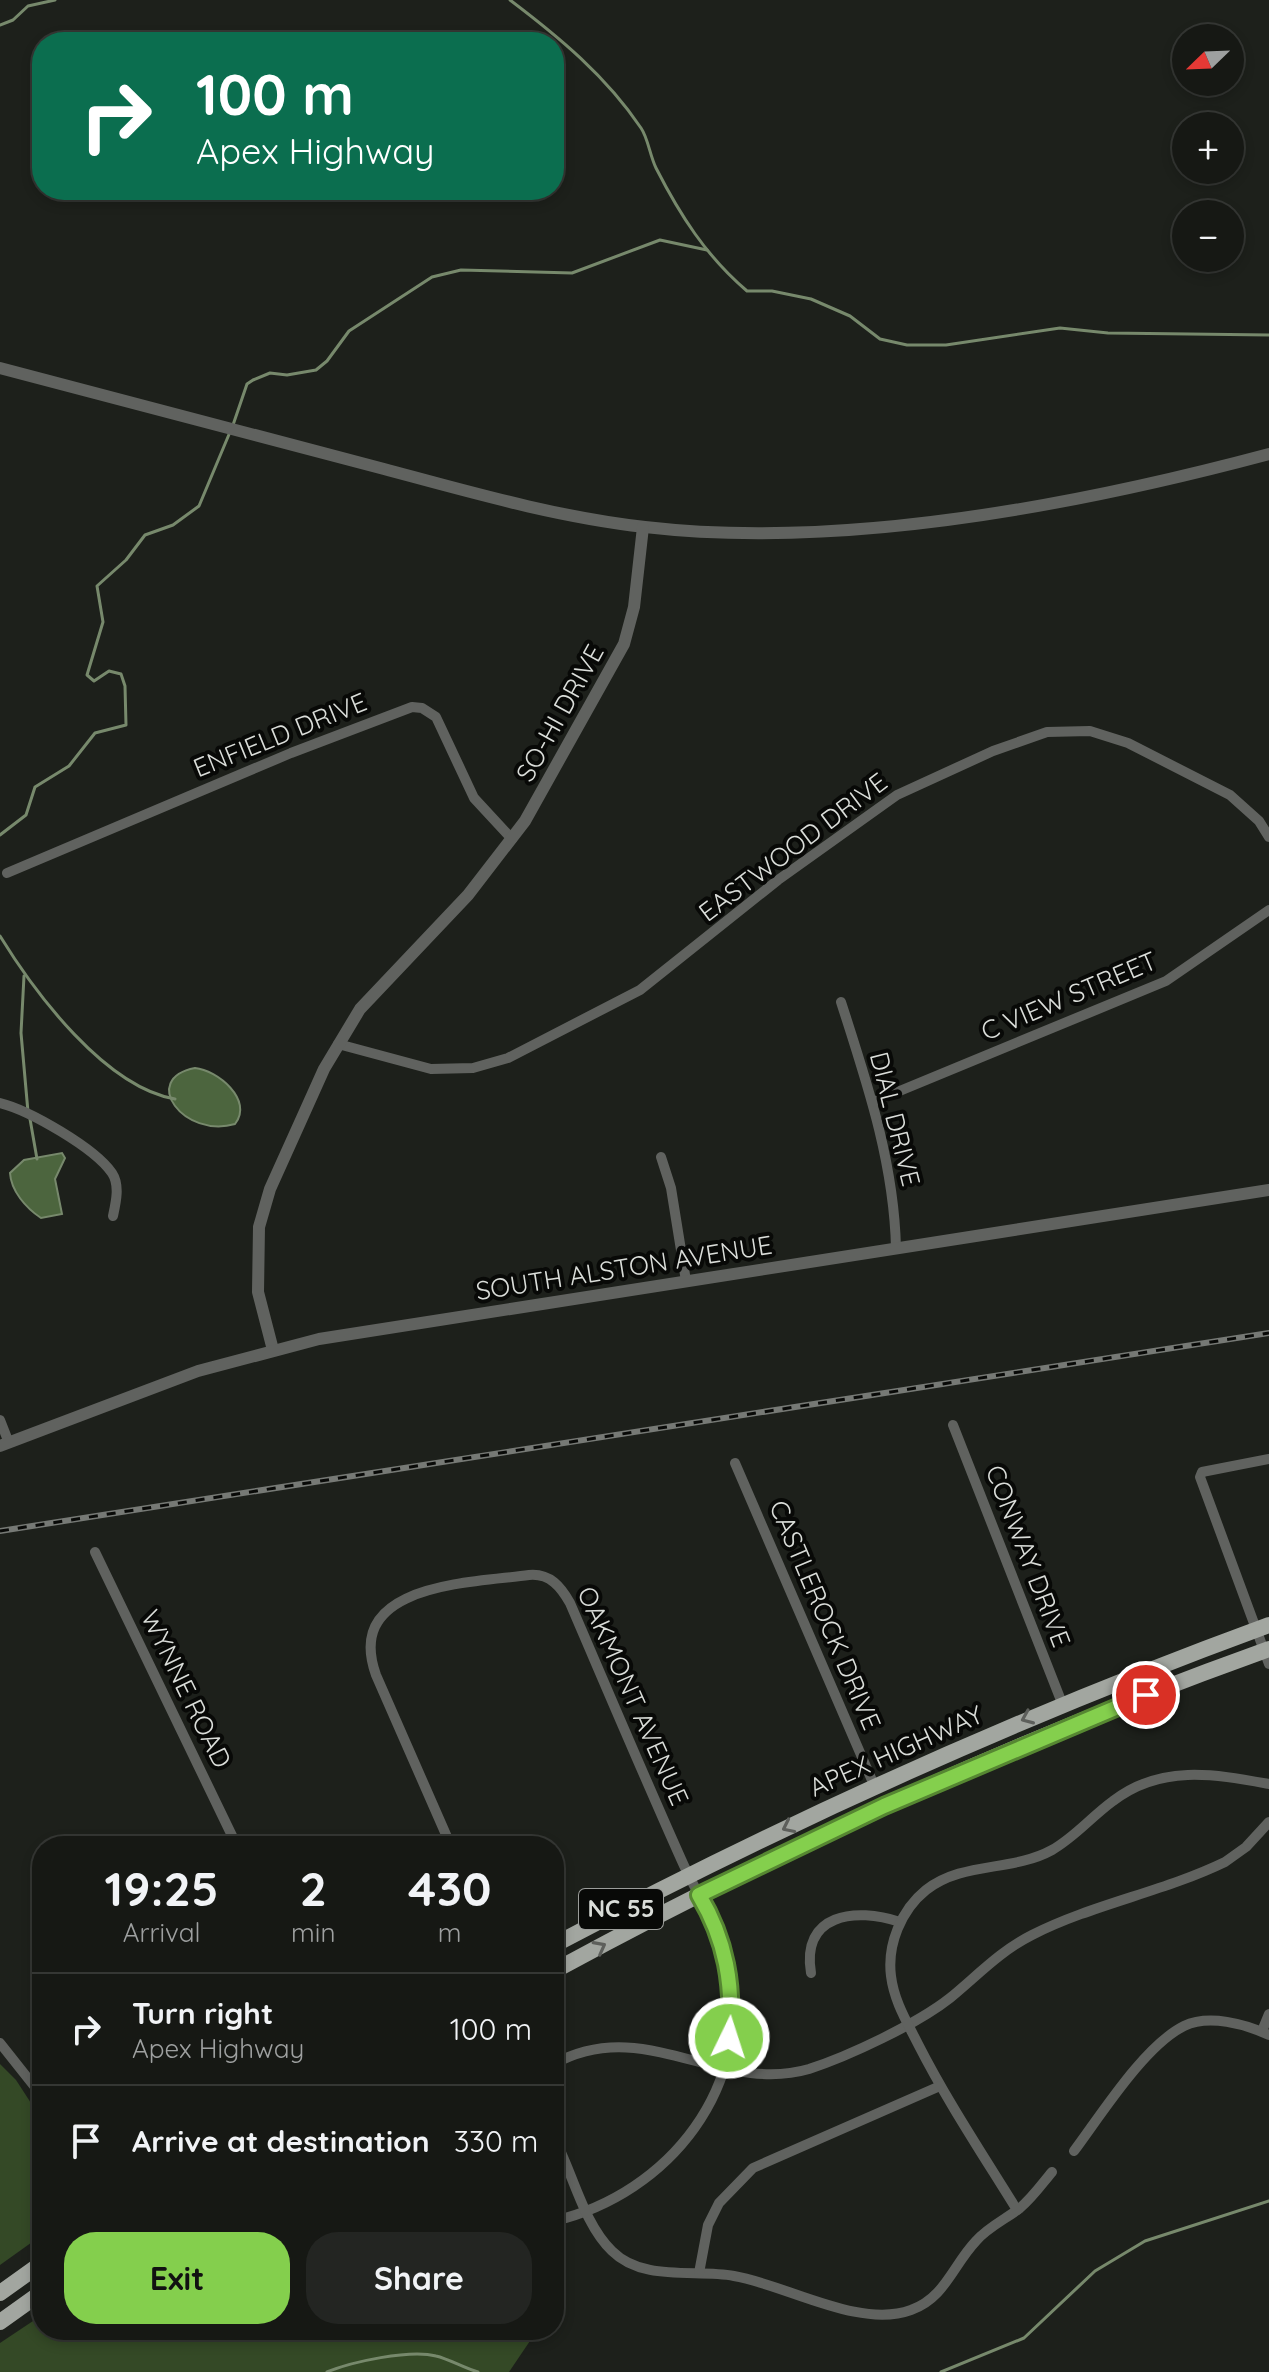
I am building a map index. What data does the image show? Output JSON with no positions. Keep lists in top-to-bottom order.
{
  "streets": {
    "main road": ["APEX HIGHWAY", "NC 55"],
    "street": [
      "SO-HI DRIVE",
      "ENFIELD DRIVE",
      "EASTWOOD DRIVE",
      "C VIEW STREET",
      "DIAL DRIVE",
      "SOUTH ALSTON AVENUE",
      "CONWAY DRIVE",
      "CASTLEROCK DRIVE",
      "WYNNE ROAD",
      "OAKMONT AVENUE"
    ]
  },
  "crossings": [
    ["SO-HI DRIVE", "ENFIELD DRIVE"],
    ["SO-HI DRIVE", "EASTWOOD DRIVE"],
    ["SO-HI DRIVE", "SOUTH ALSTON AVENUE"],
    ["C VIEW STREET", "DIAL DRIVE"],
    ["DIAL DRIVE", "SOUTH ALSTON AVENUE"],
    ["CONWAY DRIVE", "APEX HIGHWAY"],
    ["CASTLEROCK DRIVE", "APEX HIGHWAY"],
    ["OAKMONT AVENUE", "APEX HIGHWAY"]
  ],
  "north": "bottom left",
  "page": {
    "map_buttons": ["+", "−"],
    "turn": ["100 m", "Apex Highway"],
    "eta": [
      "19:25",
      "Arrival",
      "2",
      "min",
      "430",
      "m"
    ],
    "list": [
      {
        "name": "Turn right",
        "note": "Apex Highway",
        "value": "100 m"
      },
      {
        "name": "Arrive at destination",
        "value": "330 m"
      }
    ],
    "buttons": ["Exit", "Share"]
  }
}
